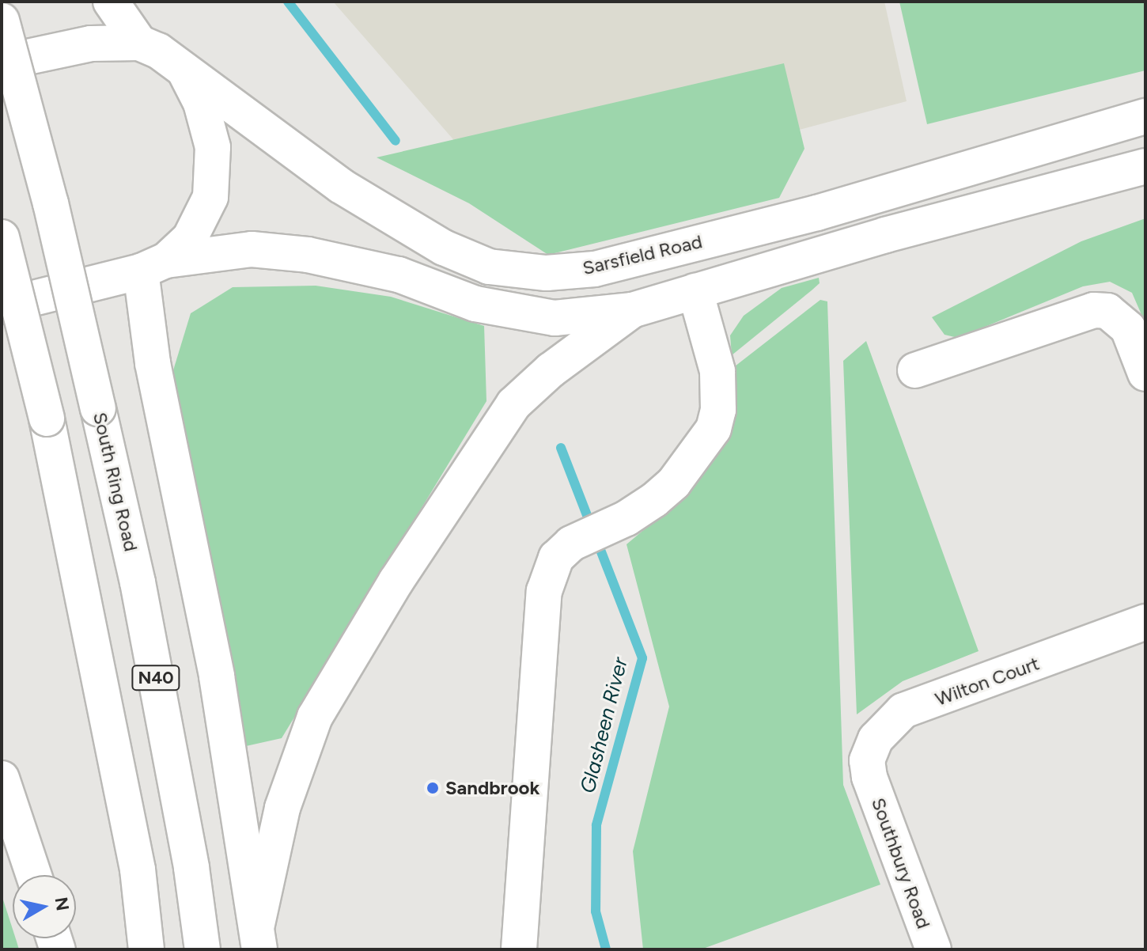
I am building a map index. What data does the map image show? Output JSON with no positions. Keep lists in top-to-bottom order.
{
  "streets": {
    "main road": [
      "Sarsfield Road",
      "South Ring Road",
      "N40",
      "Wilton Court",
      "Southbury Road"
    ]
  },
  "crossings": [
    ["Wilton Court", "Southbury Road"]
  ],
  "water": ["Glasheen River"],
  "places": ["Sandbrook"],
  "north": "right"
}
